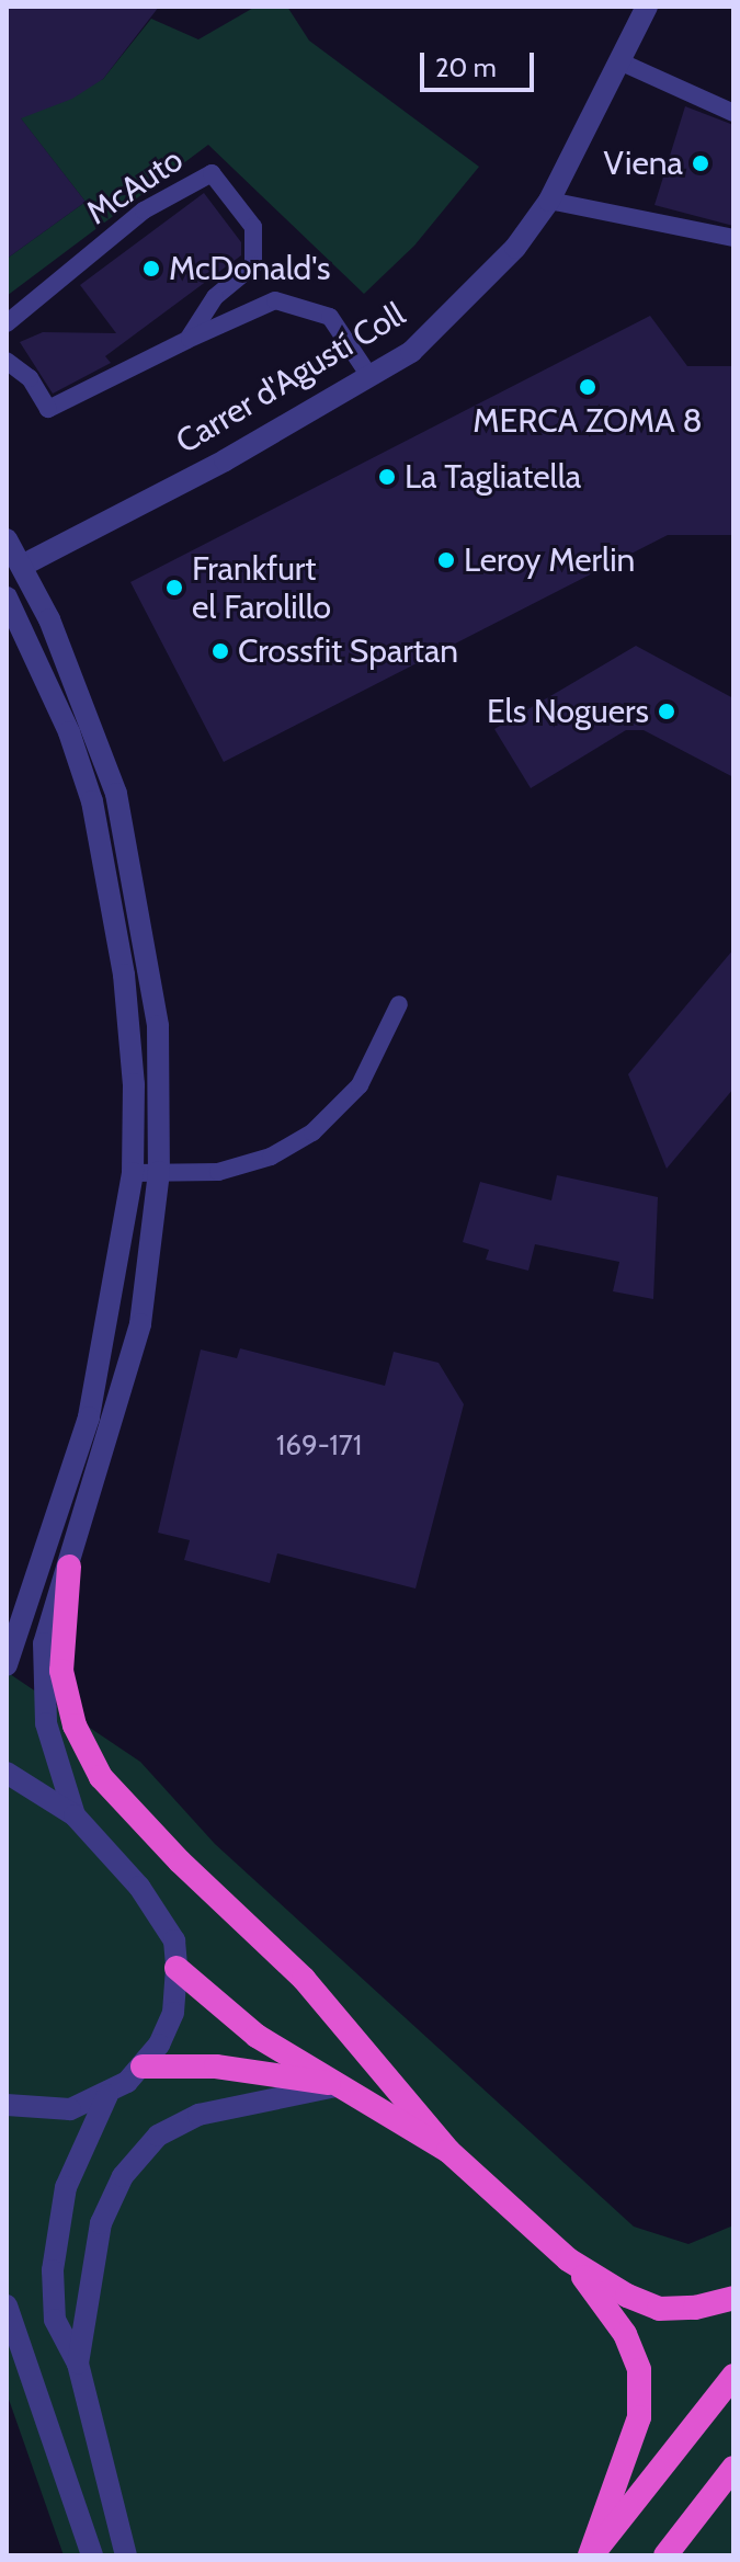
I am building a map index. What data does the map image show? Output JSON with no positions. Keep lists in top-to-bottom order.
{
  "streets": {
    "street": ["Carrer d'Agustí Coll"],
    "lane": ["McAuto"]
  },
  "places": [
    "Viena",
    "McDonald's",
    "MERCA ZOMA 8",
    "La Tagliatella",
    "Leroy Merlin",
    "Frankfurt el Farolillo",
    "Crossfit Spartan",
    "Els Noguers"
  ],
  "house_numbers": ["169-171"],
  "scale_bar": "20 m"
}
